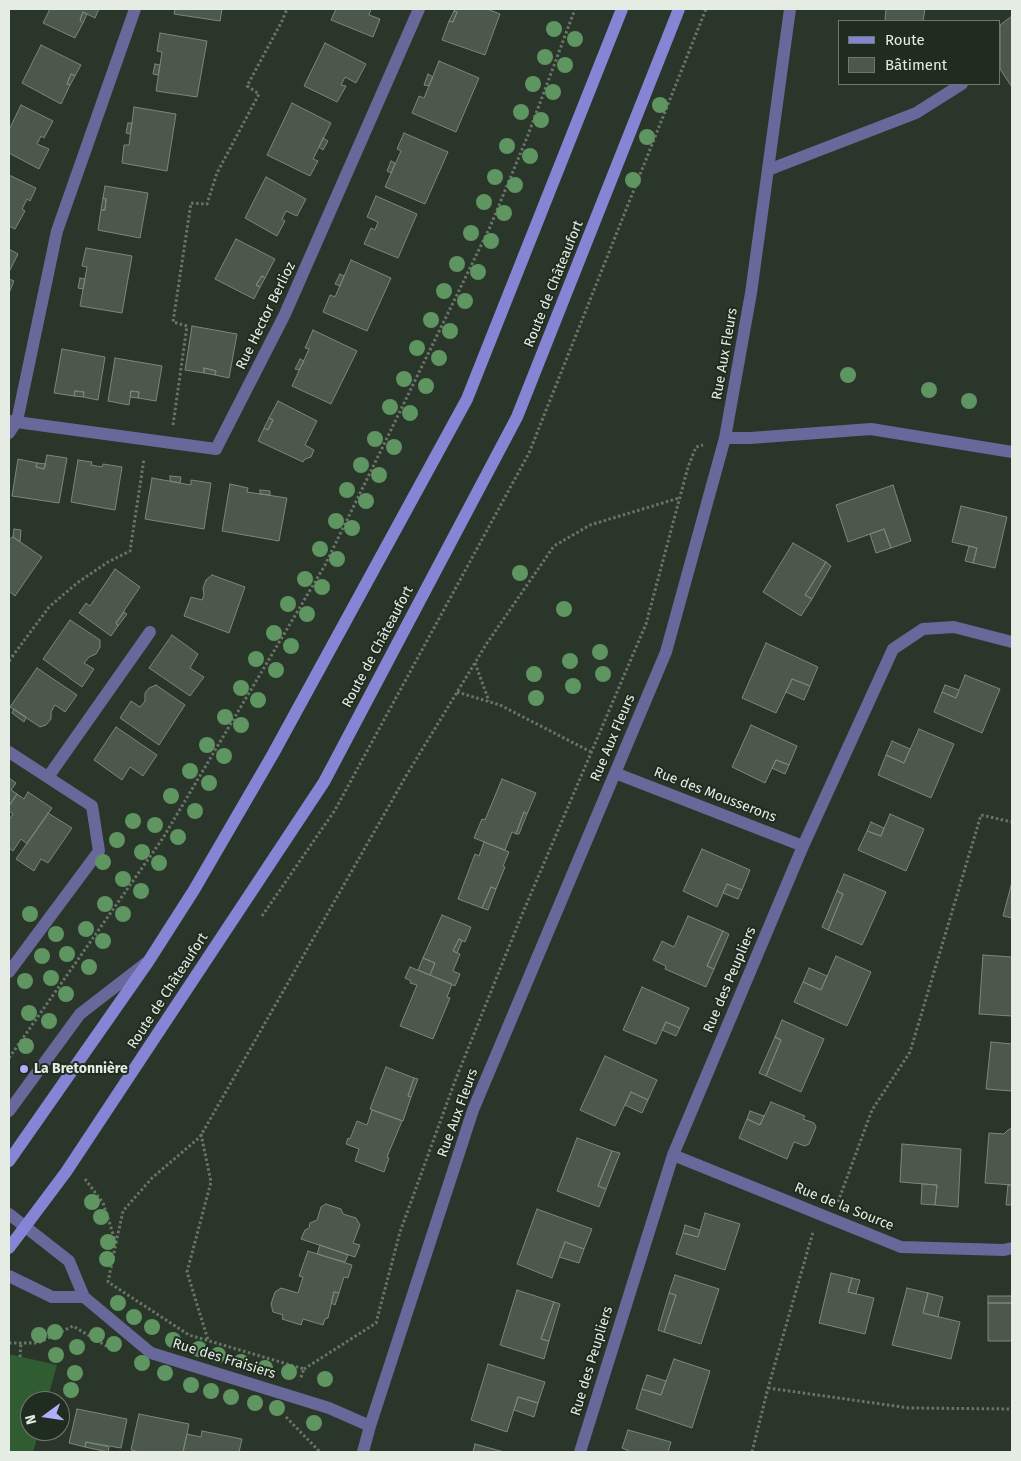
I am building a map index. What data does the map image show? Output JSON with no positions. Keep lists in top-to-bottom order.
{
  "streets": {
    "main road": ["Route de Châteaufort"],
    "street": [
      "Rue Hector Berlioz",
      "Rue Aux Fleurs",
      "Rue des Mousserons",
      "Rue des Peupliers",
      "Rue de la Source",
      "Rue des Fraisiers"
    ]
  },
  "crossings": [
    ["Rue Aux Fleurs", "Rue des Mousserons"],
    ["Rue Aux Fleurs", "Rue des Fraisiers"],
    ["Rue des Mousserons", "Rue des Peupliers"],
    ["Rue des Peupliers", "Rue de la Source"]
  ],
  "places": ["La Bretonnière"],
  "legend": ["Route", "Bâtiment"],
  "north": "left"
}
